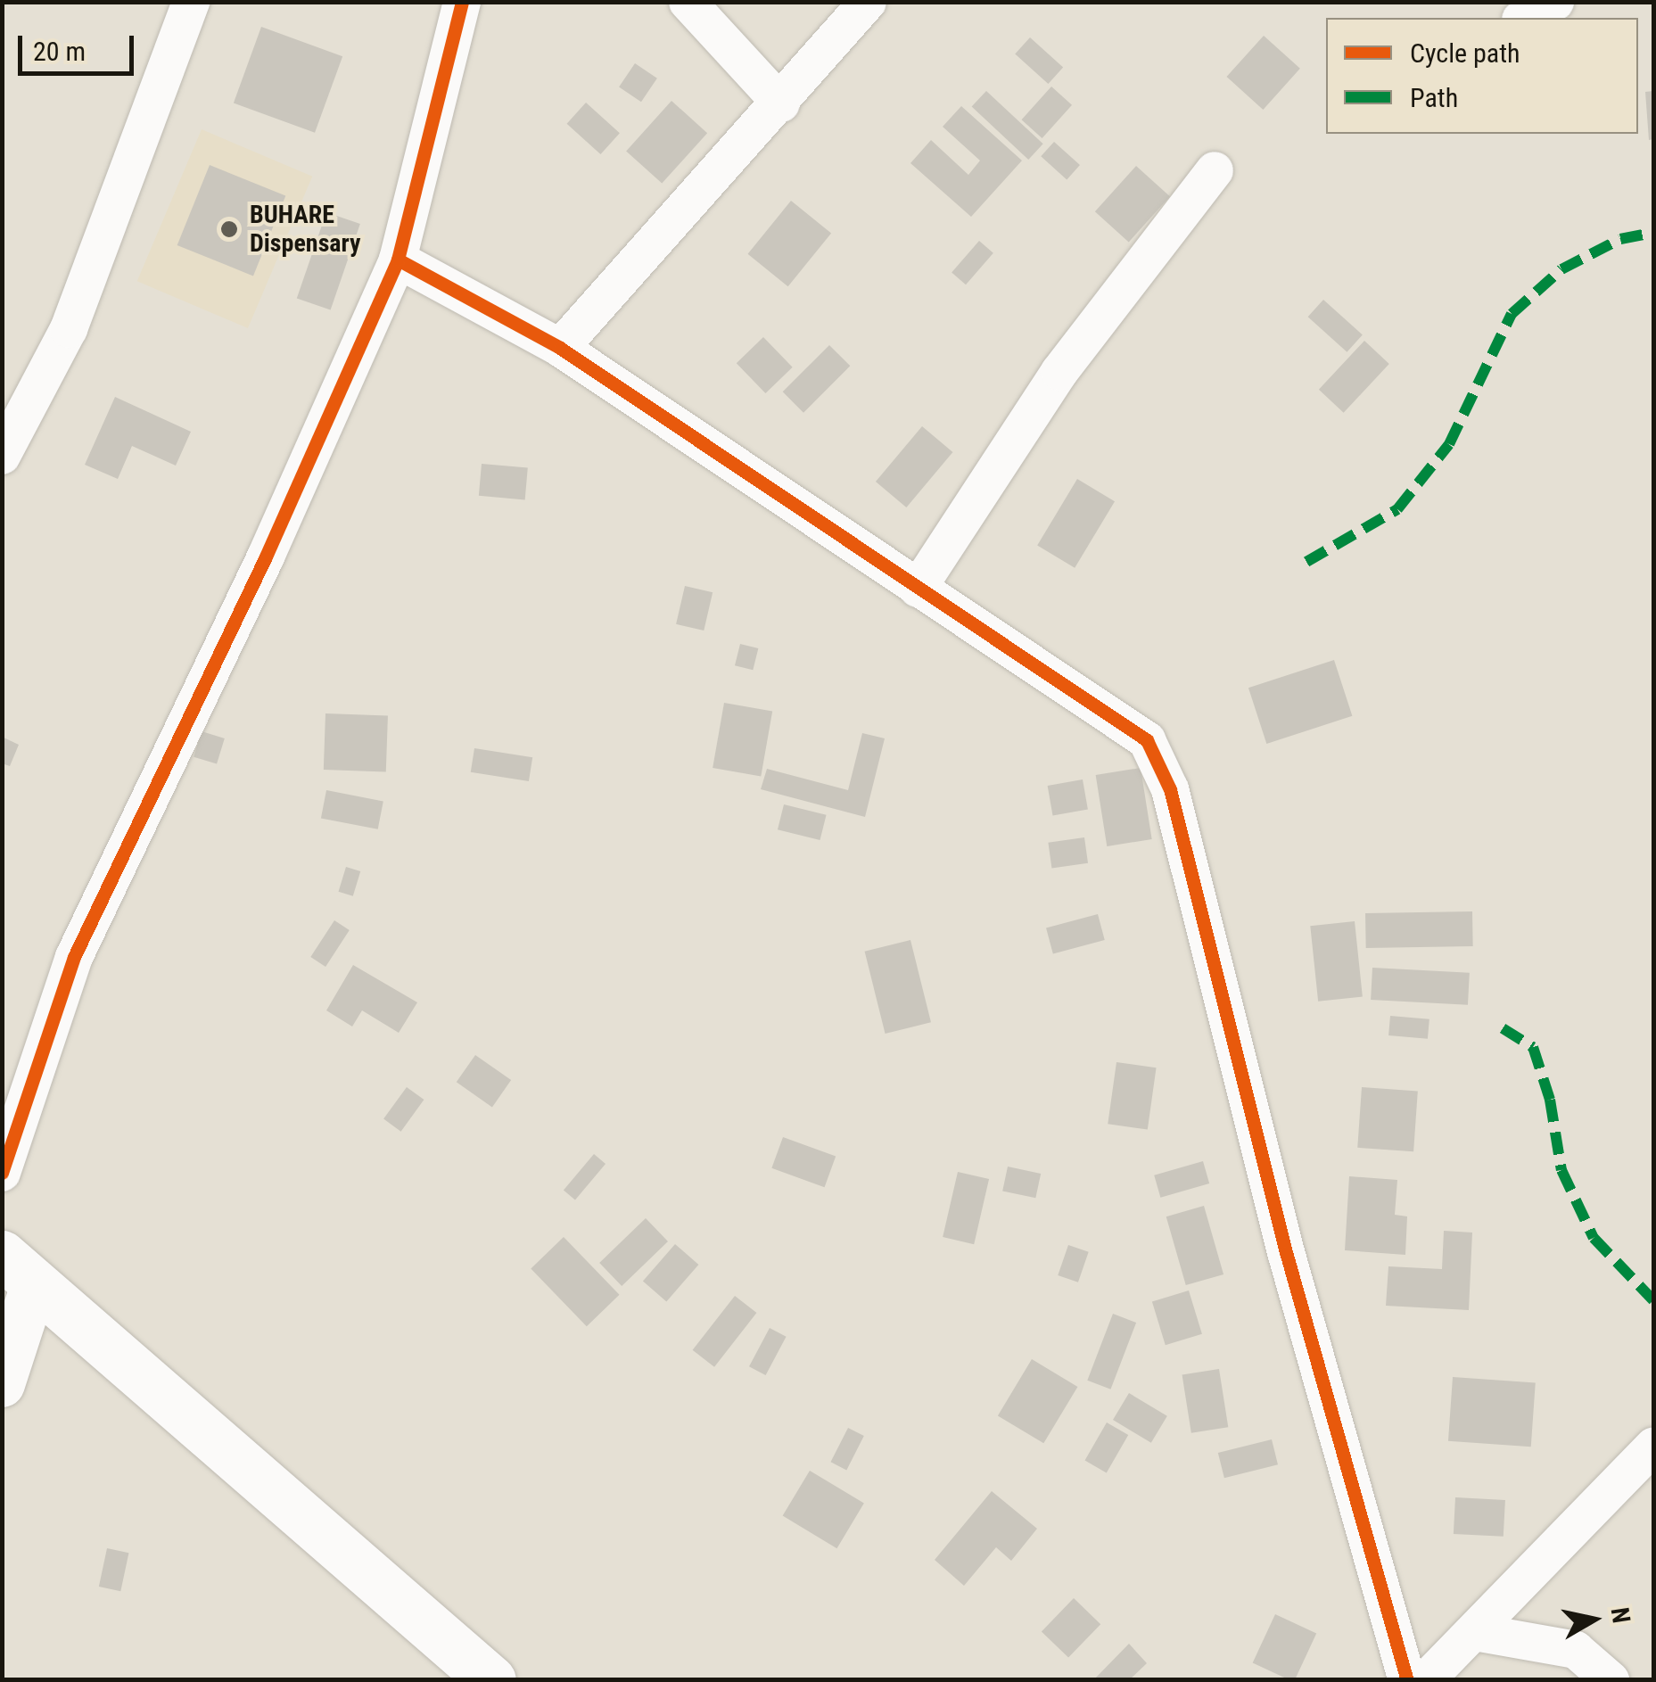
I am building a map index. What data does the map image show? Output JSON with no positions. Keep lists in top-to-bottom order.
{
  "places": ["BUHARE Dispensary"],
  "legend": ["Cycle path", "Path"],
  "scale_bar": "20 m",
  "north": "right"
}
